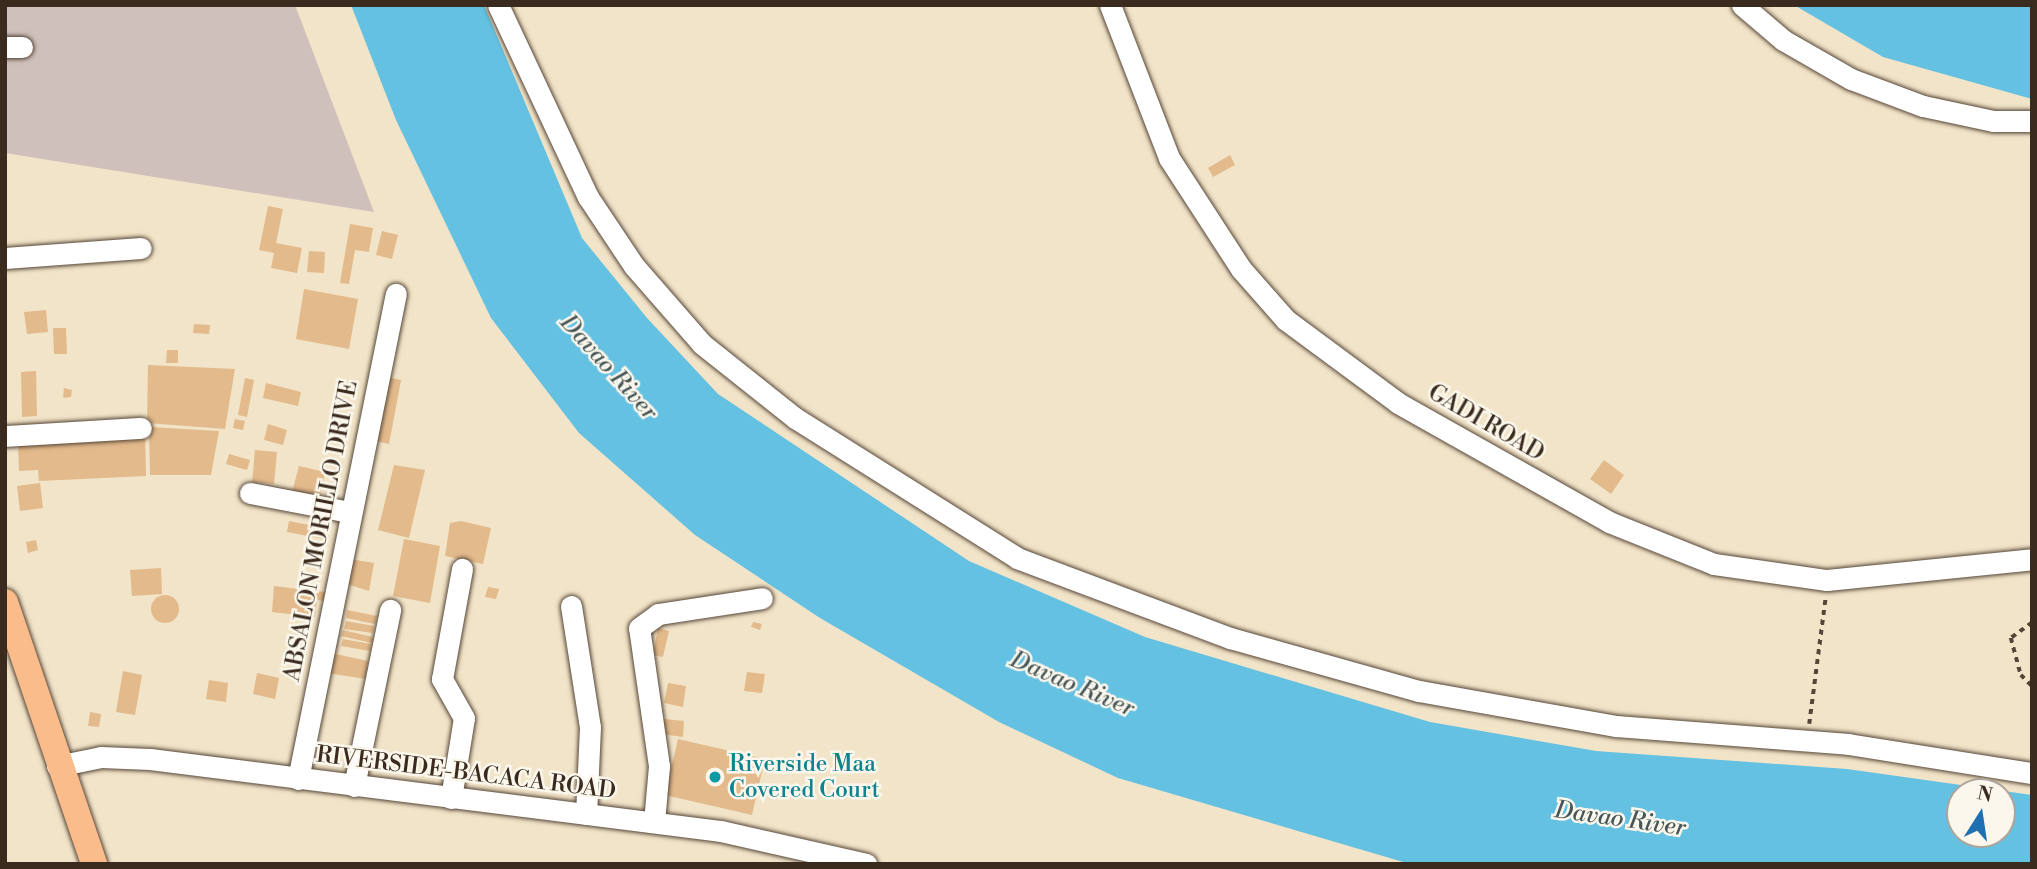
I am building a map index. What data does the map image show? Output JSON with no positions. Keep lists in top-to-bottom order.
{
  "streets": {
    "street": ["GADI ROAD", "ABSALON MORILLO DRIVE", "RIVERSIDE-BACACA ROAD"]
  },
  "crossings": [
    ["ABSALON MORILLO DRIVE", "RIVERSIDE-BACACA ROAD"]
  ],
  "water": ["Davao River"],
  "places": ["Riverside Maa Covered Court"],
  "north": "top"
}
